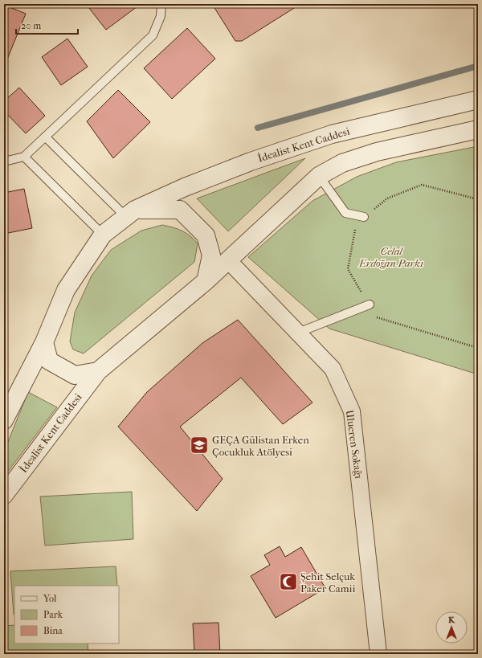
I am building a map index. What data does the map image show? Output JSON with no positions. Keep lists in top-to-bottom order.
{
  "streets": {
    "street": ["İdealist Kent Caddesi", "Ulueren Sokağı"]
  },
  "crossings": [
    ["İdealist Kent Caddesi", "Ulueren Sokağı"]
  ],
  "parks": ["Celal Erdoğan Parkı"],
  "places": {
    "school or university": ["GEÇA Gülistan Erken Çocukluk Atölyesi"],
    "mosque": ["Şehit Selçuk Paker Camii"]
  },
  "legend": ["Yol", "Park", "Bina"],
  "scale_bar": "20 m",
  "north": "top"
}
